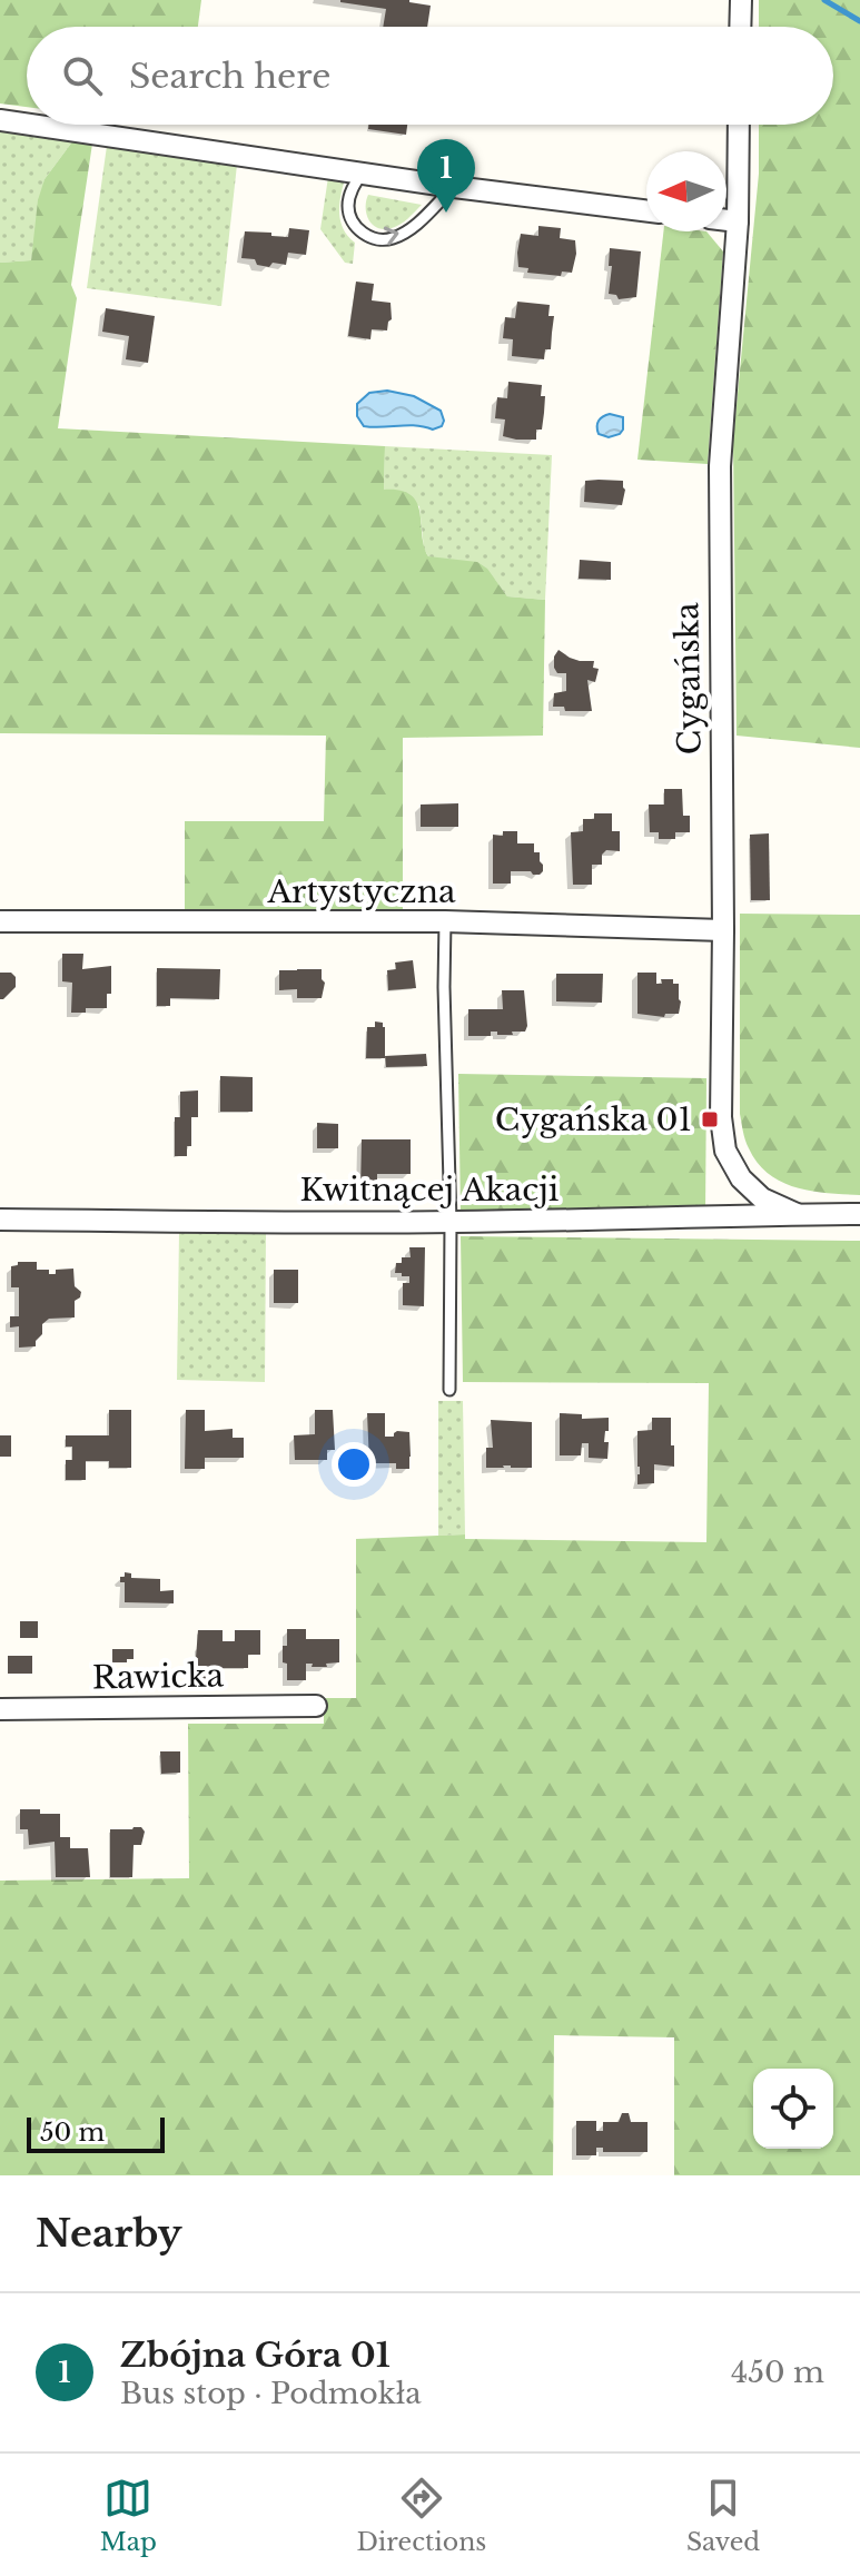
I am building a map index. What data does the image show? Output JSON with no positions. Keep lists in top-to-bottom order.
{
  "streets": {
    "street": [
      "Cygańska",
      "Artystyczna",
      "Kwitnącej Akacji",
      "Rawicka"
    ]
  },
  "crossings": [
    ["Cygańska", "Artystyczna"],
    ["Cygańska", "Kwitnącej Akacji"]
  ],
  "places": {
    "transit": ["Cygańska 01"]
  },
  "scale_bar": "50 m",
  "north": "left",
  "page": {
    "search": "Search here",
    "pins": "1",
    "scale": "50 m",
    "heading": "Nearby",
    "list": [
      {
        "mark": "1",
        "name": "Zbójna Góra 01",
        "note": "Bus stop · Podmokła",
        "value": "450 m"
      }
    ],
    "nav": ["Map", "Directions", "Saved"]
  }
}
